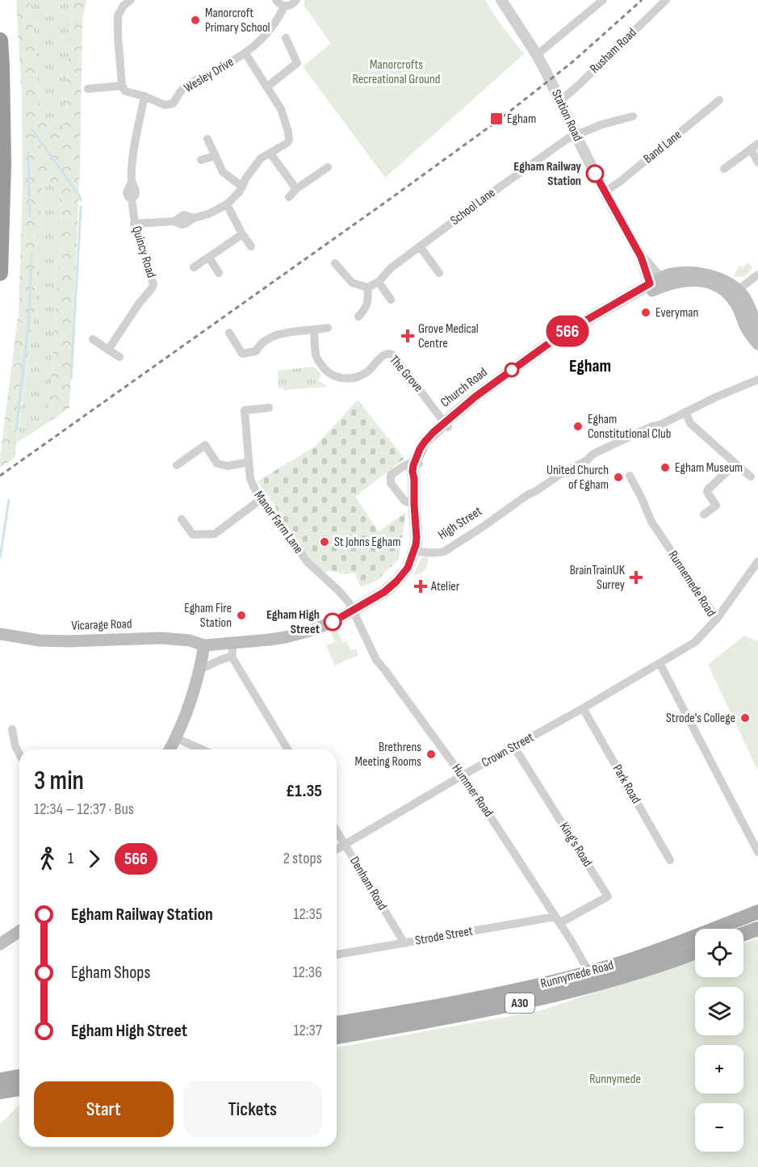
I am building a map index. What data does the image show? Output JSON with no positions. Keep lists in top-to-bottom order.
{
  "streets": {
    "main road": [
      "Church Road",
      "Vicarage Road",
      "Runnymede Road",
      "A30"
    ],
    "street": [
      "Rusham Road",
      "Wesley Drive",
      "Station Road",
      "Band Lane",
      "School Lane",
      "Quincy Road",
      "The Grove",
      "Manor Farm Lane",
      "High Street",
      "Runnemede Road",
      "Crown Street",
      "Park Road",
      "Hummer Road",
      "King's Road",
      "Denham Road",
      "Strode Street"
    ]
  },
  "crossings": [
    ["Rusham Road", "Station Road"],
    ["Wesley Drive", "Quincy Road"],
    ["Station Road", "Band Lane"],
    ["Station Road", "School Lane"],
    ["Station Road", "Church Road"],
    ["The Grove", "Church Road"],
    ["Church Road", "High Street"],
    ["Manor Farm Lane", "Hummer Road"],
    ["Runnemede Road", "Crown Street"],
    ["Crown Street", "Park Road"],
    ["Crown Street", "Hummer Road"],
    ["Crown Street", "King's Road"],
    ["Crown Street", "Denham Road"],
    ["Hummer Road", "King's Road"],
    ["Hummer Road", "Strode Street"],
    ["Hummer Road", "Runnymede Road"],
    ["King's Road", "Strode Street"],
    ["Denham Road", "Strode Street"]
  ],
  "districts": ["Egham"],
  "parks": ["Manorcrofts Recreational Ground", "Runnymede"],
  "places": {
    "other": [
      "Manorcroft Primary School",
      "Egham Railway Station",
      "Everyman",
      "Egham Constitutional Club",
      "Egham Museum",
      "United Church of Egham",
      "St Johns Egham",
      "Egham Fire Station",
      "Egham High Street",
      "Strode's College",
      "Brethrens Meeting Rooms"
    ],
    "transit": ["Egham"],
    "health": ["Grove Medical Centre", "BrainTrainUK Surrey", "Atelier"]
  },
  "lines": ["bus line 566"],
  "page": {
    "on_map": "566",
    "heading": ["3 min", "12:34 – 12:37 · Bus", "£1.35"],
    "legs": ["1", "566", "2 stops"],
    "list": [
      {
        "name": "Egham Railway Station",
        "value": "12:35"
      },
      {
        "name": "Egham Shops",
        "value": "12:36"
      },
      {
        "name": "Egham High Street",
        "value": "12:37"
      }
    ],
    "map_buttons": ["+", "−"],
    "buttons": ["Start", "Tickets"]
  }
}
